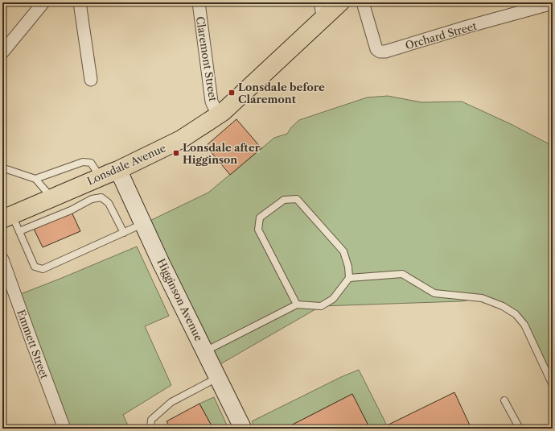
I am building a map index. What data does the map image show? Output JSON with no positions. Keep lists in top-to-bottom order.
{
  "streets": {
    "main road": ["Lonsdale Avenue"],
    "street": [
      "Orchard Street",
      "Claremont Street",
      "Higginson Avenue",
      "Emmett Street"
    ]
  },
  "crossings": [
    ["Claremont Street", "Lonsdale Avenue"],
    ["Lonsdale Avenue", "Higginson Avenue"]
  ],
  "places": {
    "transit": ["Lonsdale before Claremont", "Lonsdale after Higginson"]
  }
}
